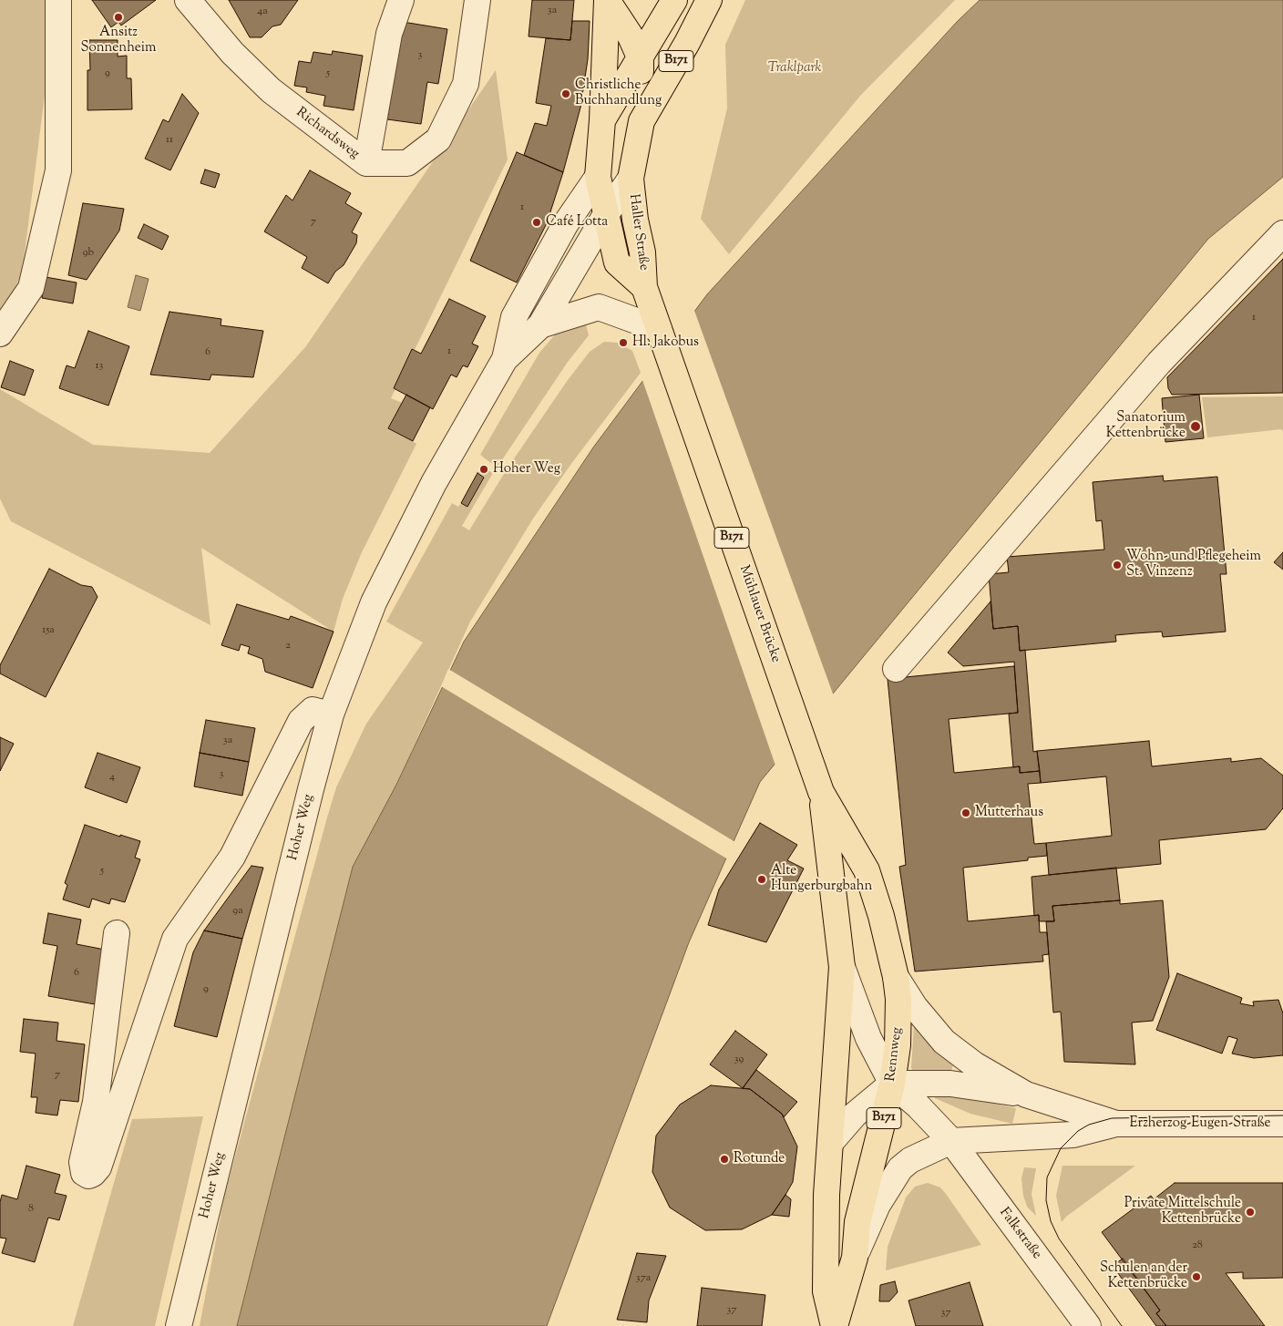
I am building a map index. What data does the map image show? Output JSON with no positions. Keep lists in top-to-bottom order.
{
  "streets": {
    "main road": [
      "B171",
      "Haller Straße",
      "Mühlauer Brücke",
      "Rennweg"
    ],
    "street": [
      "Richardsweg",
      "Hoher Weg",
      "Erzherzog-Eugen-Straße",
      "Falkstraße"
    ]
  },
  "crossings": [
    ["Haller Straße", "Mühlauer Brücke"],
    ["Haller Straße", "Hoher Weg"],
    ["Mühlauer Brücke", "Rennweg"],
    ["Rennweg", "Falkstraße"]
  ],
  "parks": ["Traklpark"],
  "places": [
    "Ansitz Sonnenheim",
    "Christliche Buchhandlung",
    "Café Lotta",
    "Hl. Jakobus",
    "Sanatorium Kettenbrücke",
    "Hoher Weg",
    "Wohn- und Pflegeheim St. Vinzenz",
    "Mutterhaus",
    "Alte Hungerburgbahn",
    "Rotunde",
    "Private Mittelschule Kettenbrücke",
    "Schulen an der Kettenbrücke"
  ],
  "house_numbers": [
    "3a",
    "4a",
    "3",
    "9",
    "5",
    "11",
    "1",
    "7",
    "9b",
    "1",
    "1",
    "6",
    "13",
    "15a",
    "2",
    "3a",
    "3",
    "4",
    "5",
    "9a",
    "6",
    "9",
    "39",
    "7",
    "8",
    "28",
    "37a",
    "37",
    "37"
  ]
}
